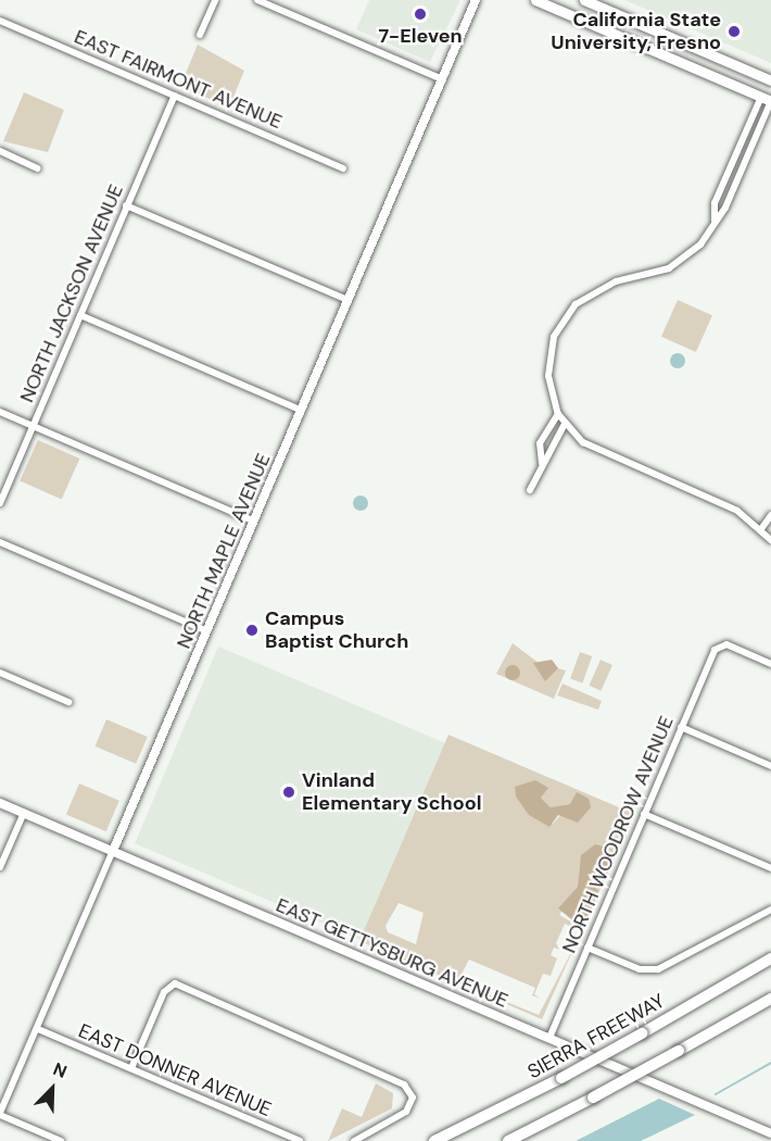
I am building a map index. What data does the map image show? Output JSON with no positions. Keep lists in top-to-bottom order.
{
  "streets": {
    "highway": ["SIERRA FREEWAY"],
    "street": [
      "EAST FAIRMONT AVENUE",
      "NORTH JACKSON AVENUE",
      "NORTH MAPLE AVENUE",
      "NORTH WOODROW AVENUE",
      "EAST GETTYSBURG AVENUE",
      "EAST DONNER AVENUE"
    ]
  },
  "crossings": [
    ["EAST FAIRMONT AVENUE", "NORTH JACKSON AVENUE"],
    ["NORTH MAPLE AVENUE", "EAST GETTYSBURG AVENUE"],
    ["NORTH MAPLE AVENUE", "EAST DONNER AVENUE"],
    ["NORTH WOODROW AVENUE", "EAST GETTYSBURG AVENUE"]
  ],
  "places": [
    "7-Eleven",
    "California State University, Fresno",
    "Campus Baptist Church",
    "Vinland Elementary School"
  ],
  "north": "top right"
}
